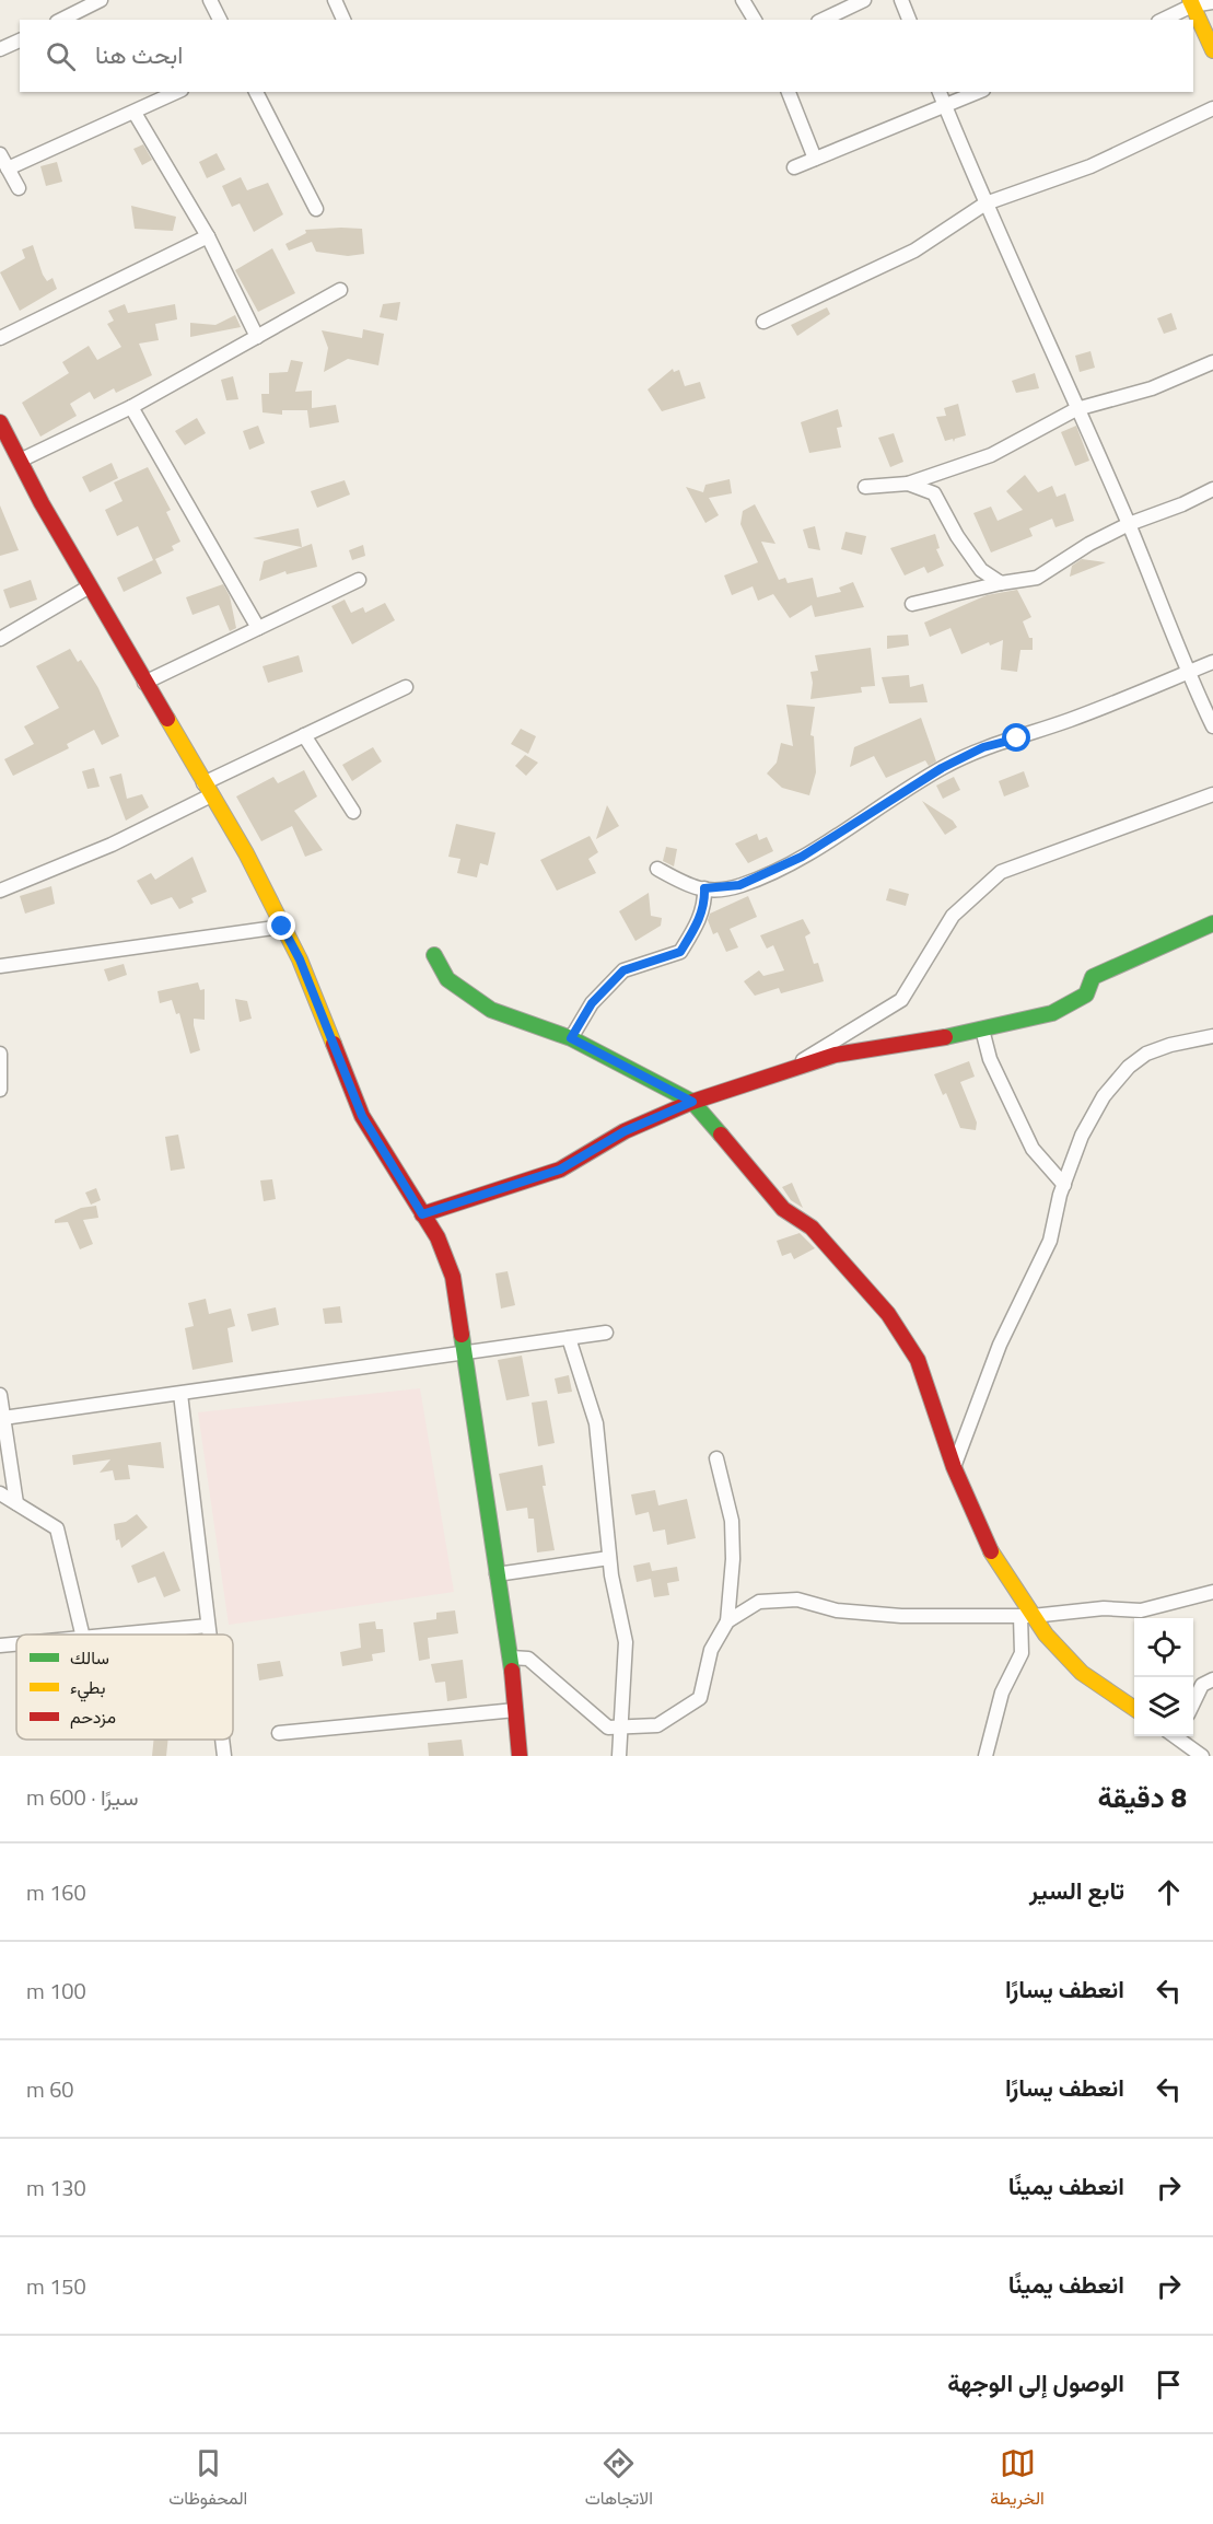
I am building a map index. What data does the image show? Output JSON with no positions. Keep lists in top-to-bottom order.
{
  "legend": ["سالك", "بطيء", "مزدحم"],
  "page": {
    "search": "ابحث هنا",
    "heading": ["8 دقيقة", "سيرًا · 600 m"],
    "list": [
      ["تابع السير", "160 m"],
      ["انعطف يسارًا", "100 m"],
      ["انعطف يسارًا", "60 m"],
      ["انعطف يمينًا", "130 m"],
      ["انعطف يمينًا", "150 m"],
      "الوصول إلى الوجهة"
    ],
    "nav": ["الخريطة", "الاتجاهات", "المحفوظات"]
  }
}
